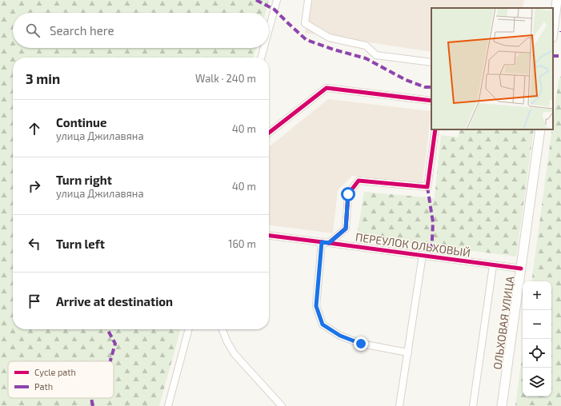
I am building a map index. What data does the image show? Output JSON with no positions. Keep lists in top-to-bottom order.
{
  "streets": {
    "main road": ["ОЛЬХОВАЯ УЛИЦА"],
    "street": ["ПЕРЕУЛОК ОЛЬХОВЫЙ"]
  },
  "crossings": [
    ["ПЕРЕУЛОК ОЛЬХОВЫЙ", "ОЛЬХОВАЯ УЛИЦА"]
  ],
  "legend": ["Cycle path", "Path"],
  "page": {
    "search": "Search here",
    "heading": ["3 min", "Walk · 240 m"],
    "list": [
      ["Continue", "улица Джилавяна", "40 m"],
      ["Turn right", "улица Джилавяна", "40 m"],
      ["Turn left", "160 m"],
      "Arrive at destination"
    ],
    "map_buttons": ["+", "−"]
  }
}
